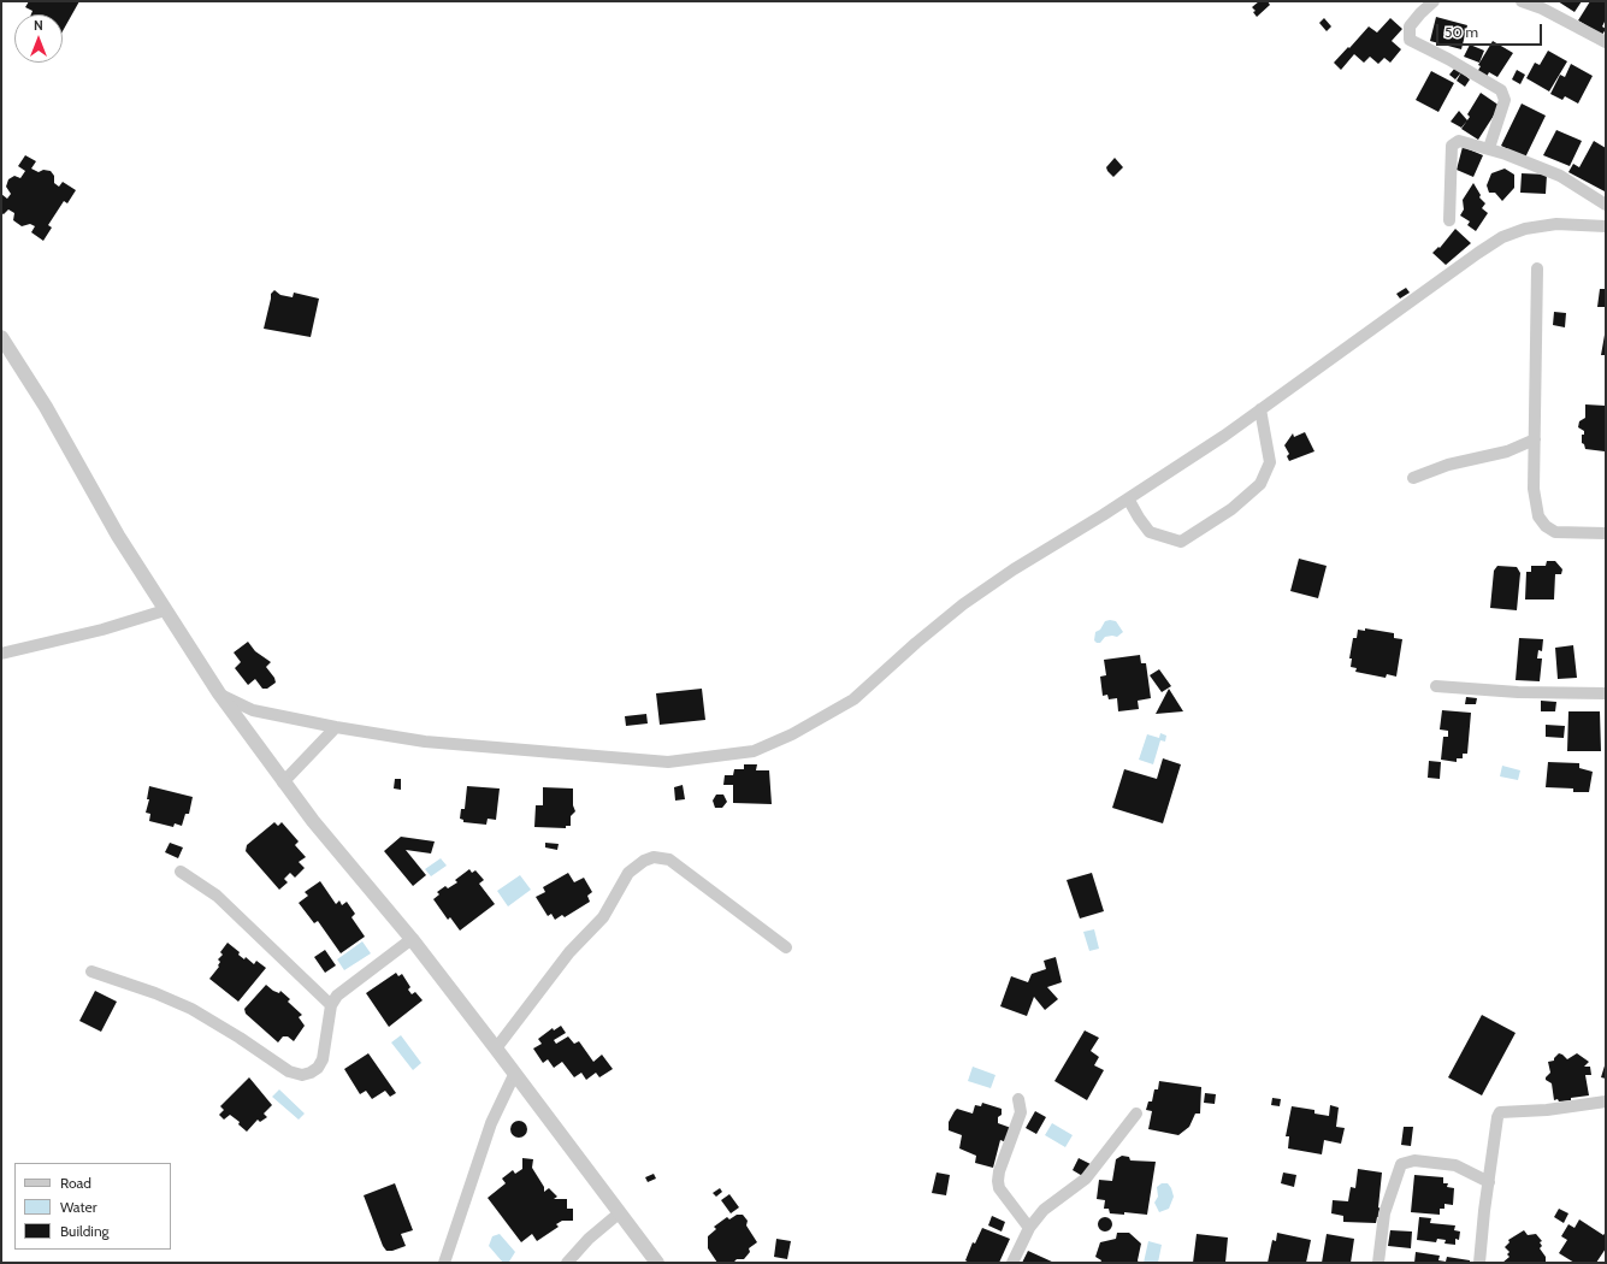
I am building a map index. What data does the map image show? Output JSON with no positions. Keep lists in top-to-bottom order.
{
  "legend": ["Road", "Water", "Building"],
  "scale_bar": "50 m",
  "north": "top"
}
